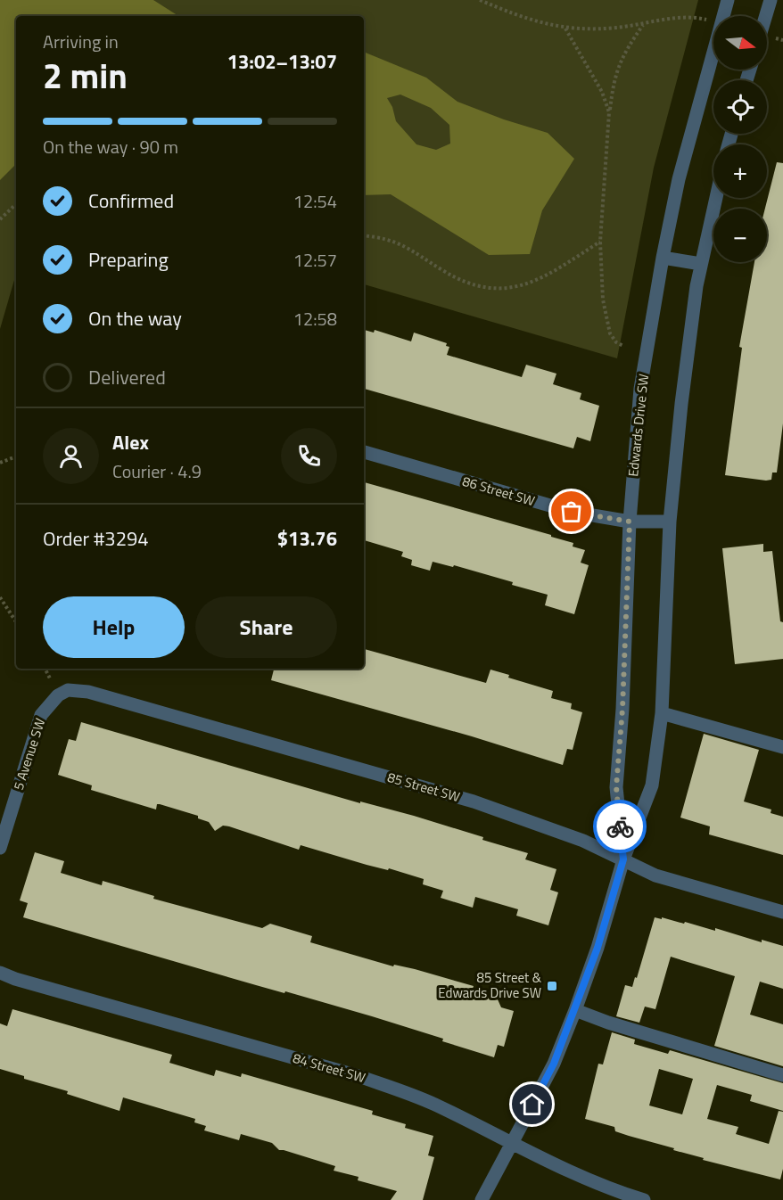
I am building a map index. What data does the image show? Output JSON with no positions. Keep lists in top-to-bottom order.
{
  "streets": {
    "street": [
      "Edwards Drive SW",
      "86 Street SW",
      "5 Avenue SW",
      "85 Street SW",
      "84 Street SW"
    ]
  },
  "crossings": [
    ["Edwards Drive SW", "86 Street SW"],
    ["Edwards Drive SW", "85 Street SW"],
    ["Edwards Drive SW", "84 Street SW"],
    ["5 Avenue SW", "85 Street SW"]
  ],
  "places": {
    "transit": ["85 Street & Edwards Drive SW"]
  },
  "north": "right",
  "page": {
    "map_buttons": ["+", "−"],
    "heading": ["2 min", "Arriving in", "13:02–13:07"],
    "panel": [
      "Alex",
      "Courier · 4.9",
      "Order #3294",
      "$13.76"
    ],
    "bar": "On the way · 90 m",
    "list": [
      ["Confirmed", "12:54"],
      ["Preparing", "12:57"],
      ["On the way", "12:58"],
      "Delivered"
    ],
    "buttons": ["Help", "Share"]
  }
}
